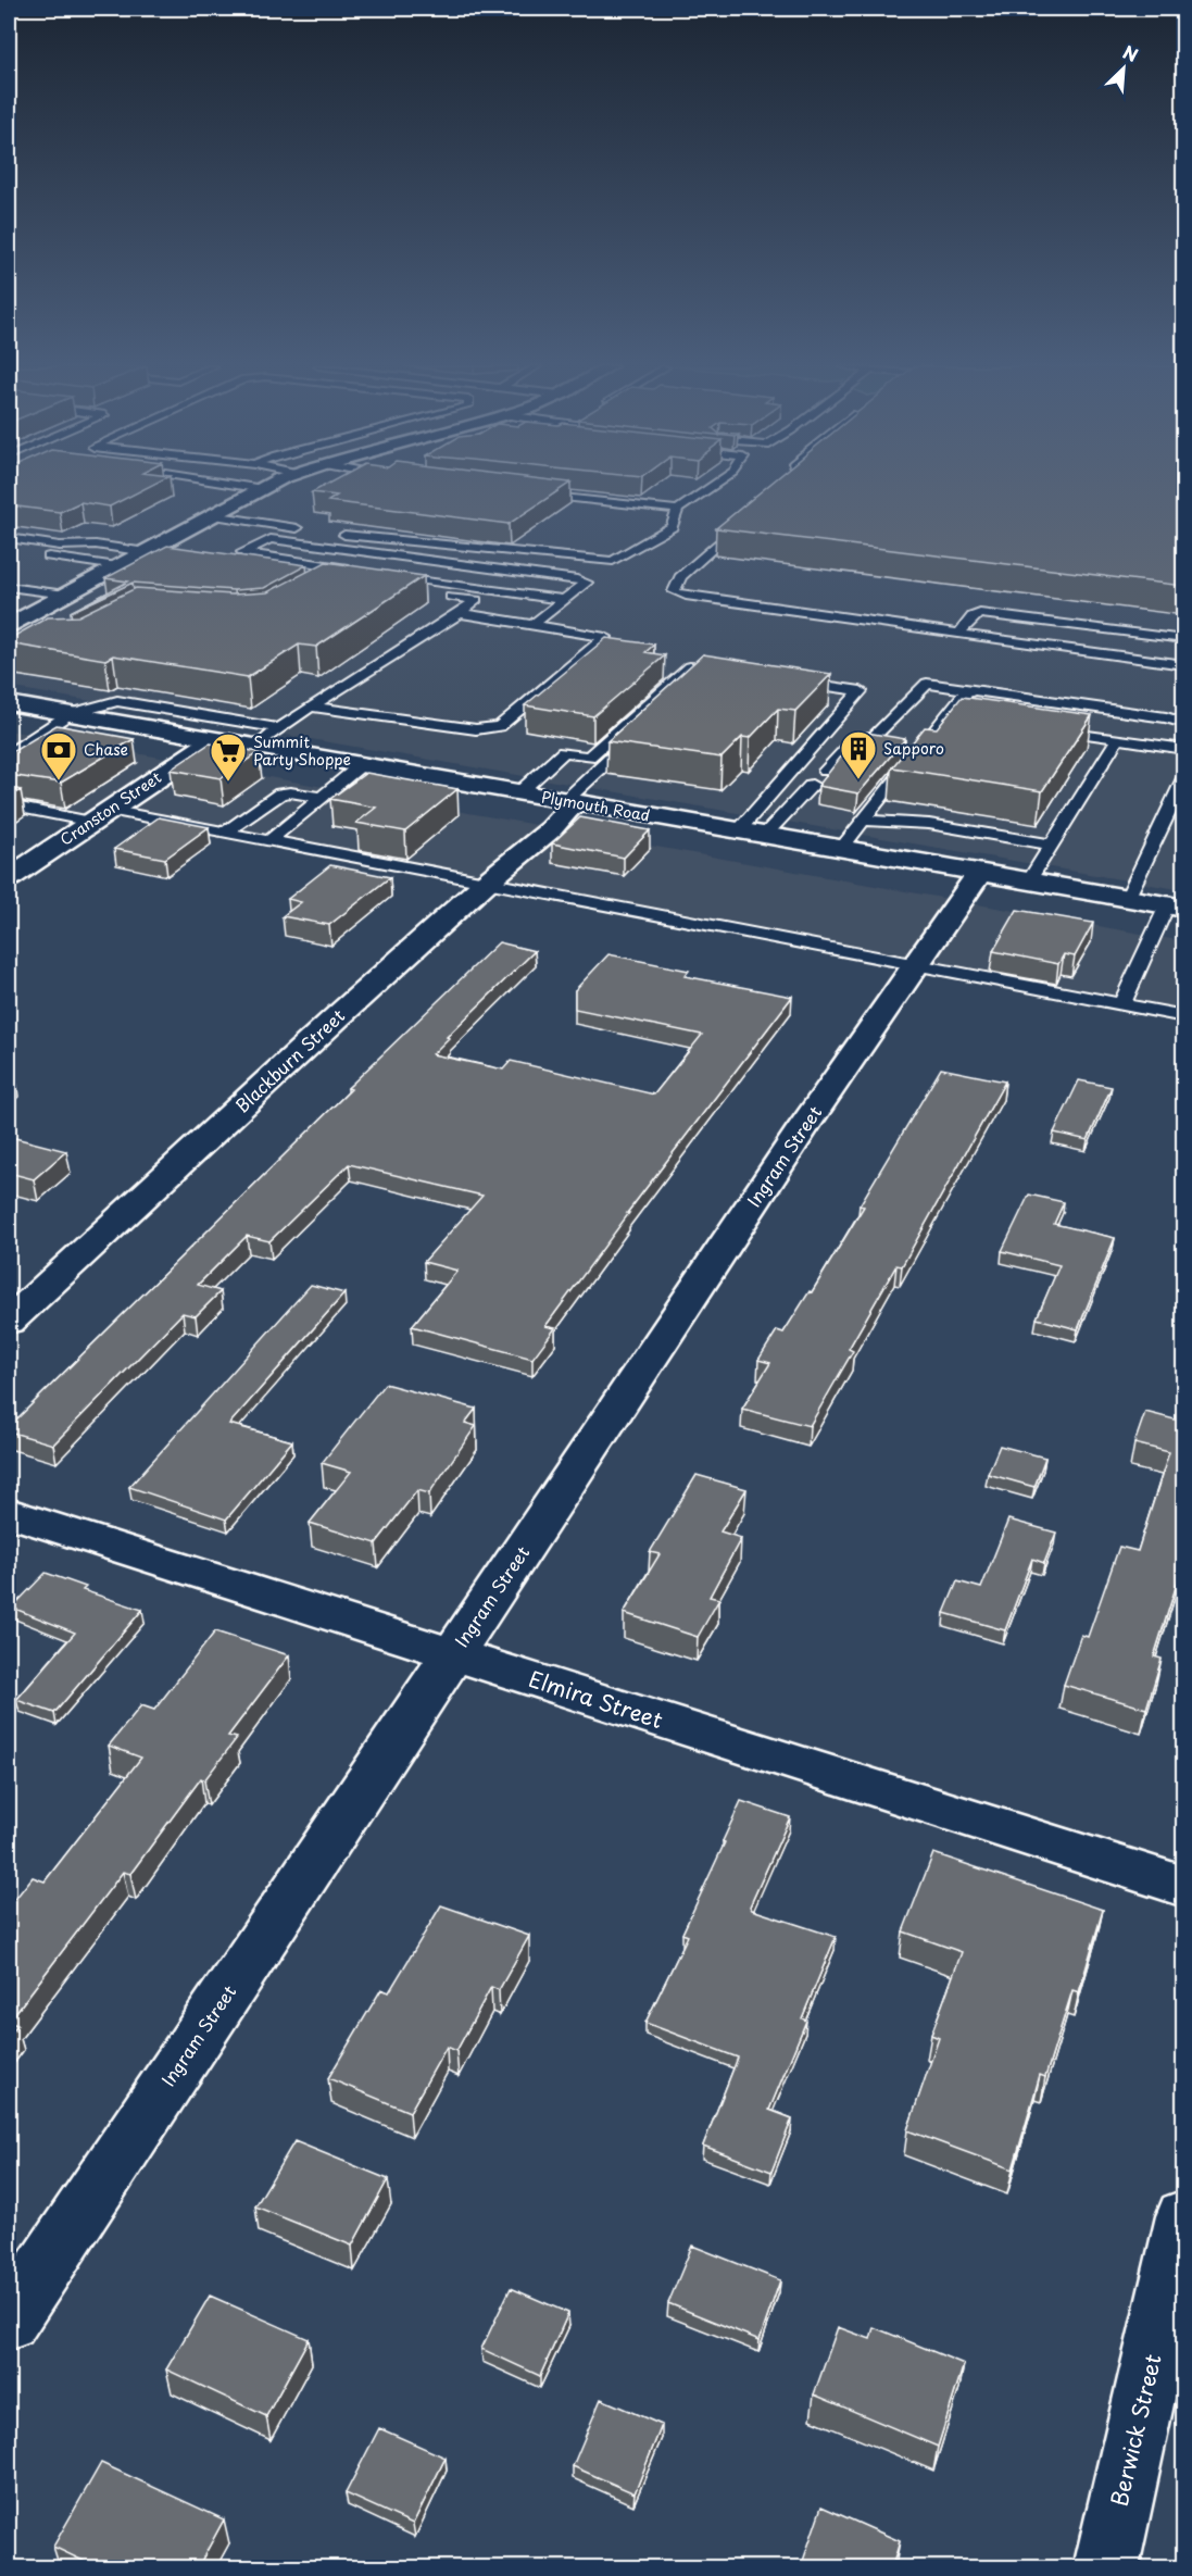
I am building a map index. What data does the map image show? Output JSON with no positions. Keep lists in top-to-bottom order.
{
  "streets": {
    "street": [
      "Plymouth Road",
      "Cranston Street",
      "Blackburn Street",
      "Ingram Street",
      "Elmira Street",
      "Berwick Street"
    ]
  },
  "crossings": [
    ["Plymouth Road", "Cranston Street"],
    ["Plymouth Road", "Blackburn Street"],
    ["Plymouth Road", "Ingram Street"],
    ["Ingram Street", "Elmira Street"]
  ],
  "places": {
    "building": ["Sapporo"],
    "bank": ["Chase"],
    "supermarket": ["Summit Party Shoppe"]
  },
  "north": "top right"
}
